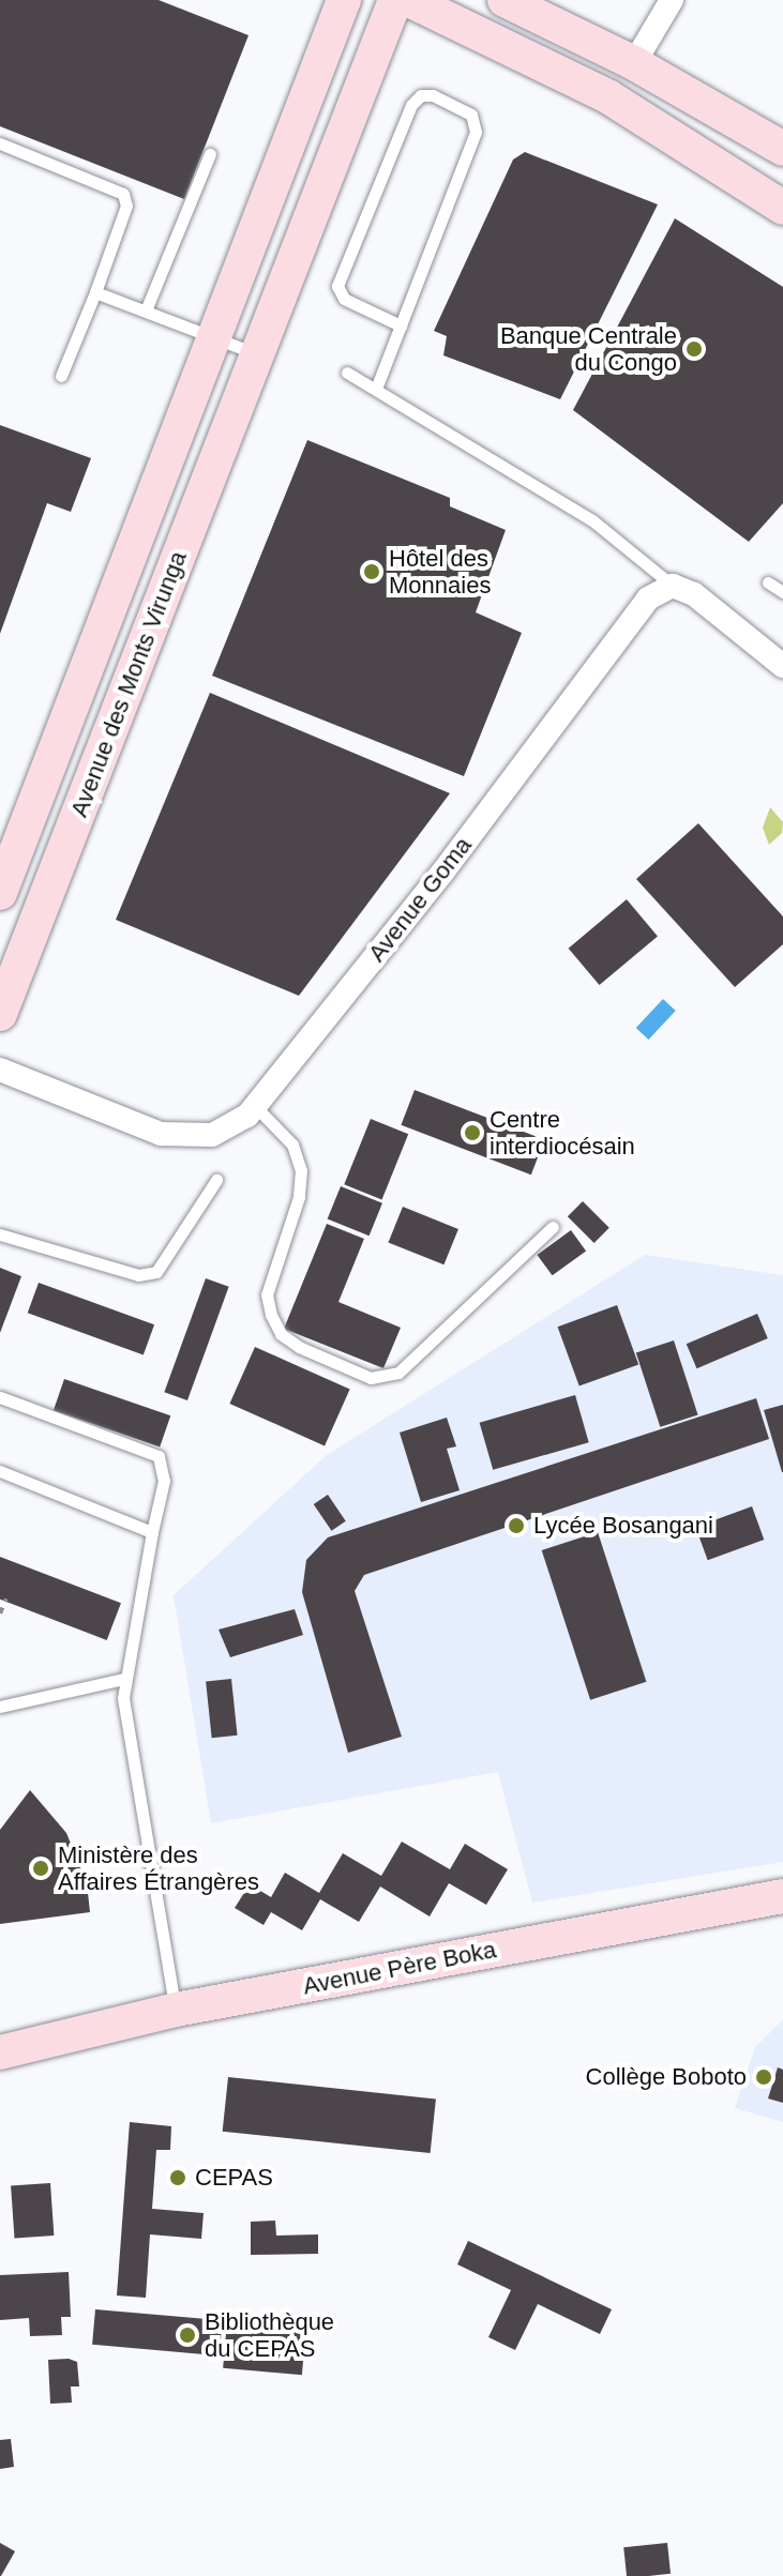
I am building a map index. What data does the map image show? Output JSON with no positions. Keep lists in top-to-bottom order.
{
  "streets": {
    "street": ["Avenue des Monts Virunga", "Avenue Goma", "Avenue Père Boka"]
  },
  "places": [
    "Banque Centrale du Congo",
    "Hôtel des Monnaies",
    "Centre interdiocésain",
    "Lycée Bosangani",
    "Ministère des Affaires Étrangères",
    "Collège Boboto",
    "CEPAS",
    "Bibliothèque du CEPAS"
  ]
}
